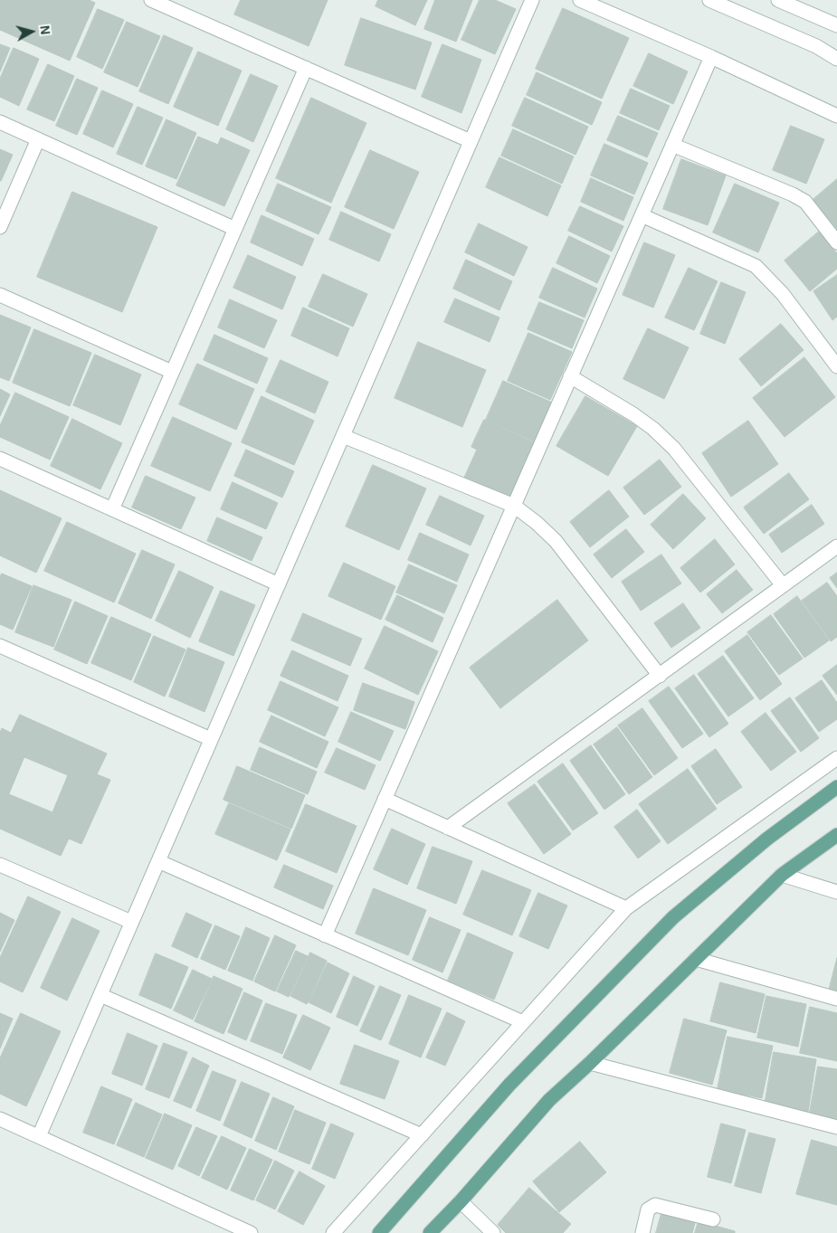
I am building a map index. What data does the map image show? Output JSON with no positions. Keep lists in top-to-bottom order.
{
  "north": "right"
}
